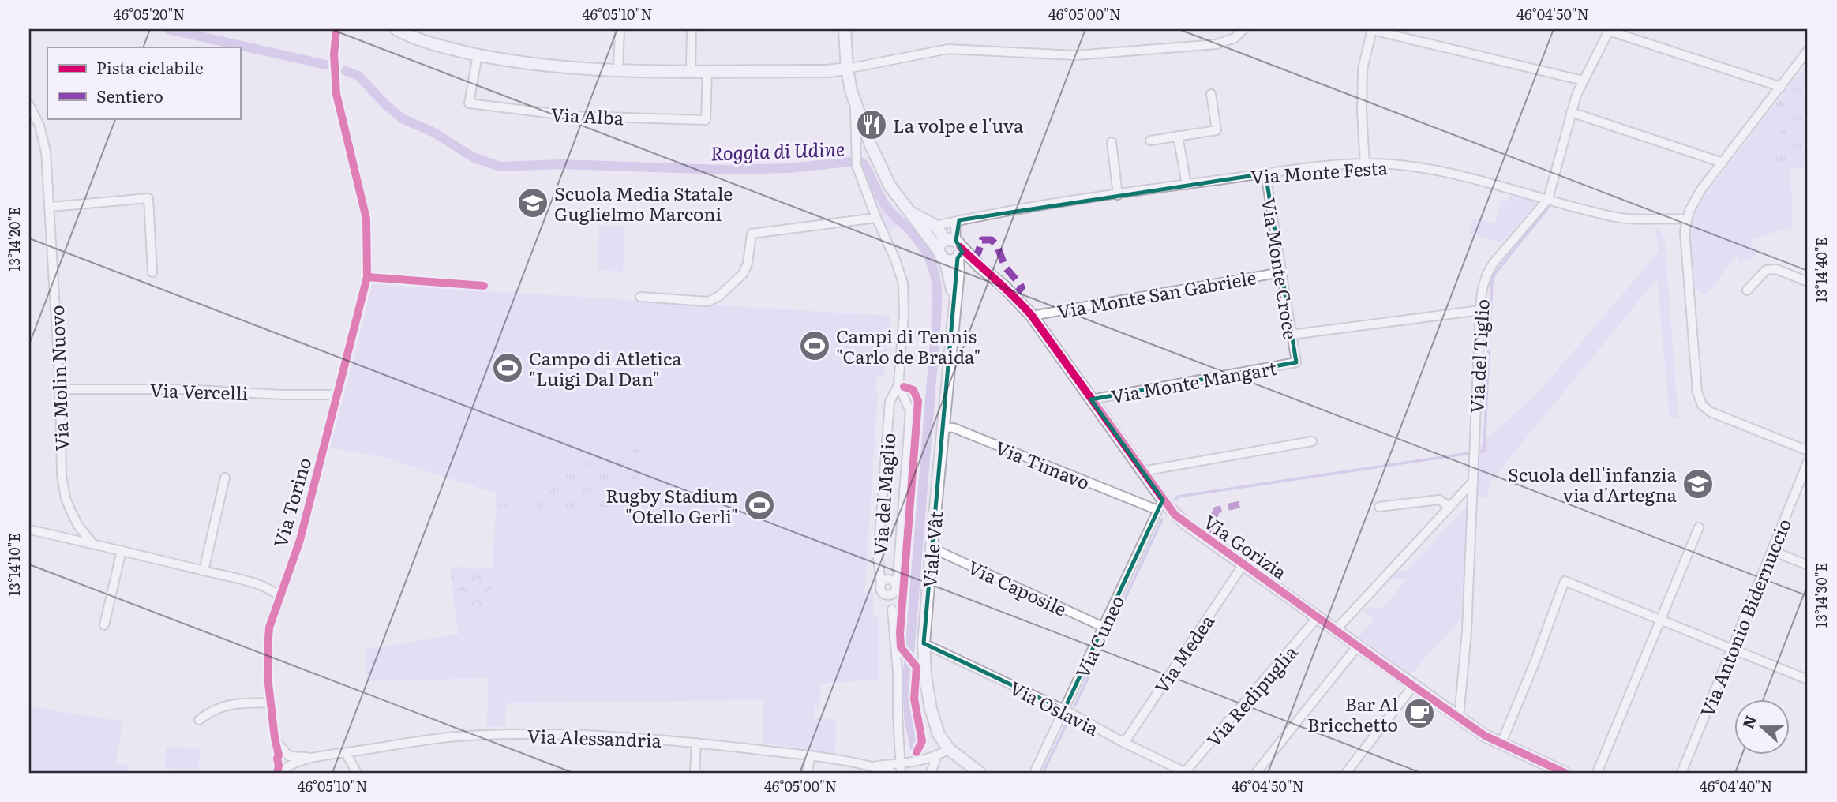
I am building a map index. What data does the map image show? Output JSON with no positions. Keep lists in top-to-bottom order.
{
  "streets": {
    "main road": ["Via Gorizia", "Viale Vât"],
    "street": [
      "Via Alba",
      "Via Monte Festa",
      "Via Monte Croce",
      "Via Monte San Gabriele",
      "Via del Tiglio",
      "Via Molin Nuovo",
      "Via Monte Mangart",
      "Via Vercelli",
      "Via Timavo",
      "Via del Maglio",
      "Via Torino",
      "Via Caposile",
      "Via Antonio Bidernuccio",
      "Via Cuneo",
      "Via Medea",
      "Via Redipuglia",
      "Via Oslavia",
      "Via Alessandria"
    ]
  },
  "crossings": [
    ["Via Monte Festa", "Via Monte Croce"],
    ["Via Monte Festa", "Via del Tiglio"],
    ["Via Monte Festa", "Viale Vât"],
    ["Via Monte Croce", "Via Monte San Gabriele"],
    ["Via Monte Croce", "Via Monte Mangart"],
    ["Via Monte San Gabriele", "Via Gorizia"],
    ["Via del Tiglio", "Via Gorizia"],
    ["Via Molin Nuovo", "Via Vercelli"],
    ["Via Monte Mangart", "Via Gorizia"],
    ["Via Vercelli", "Via Torino"],
    ["Via Timavo", "Via Gorizia"],
    ["Via Timavo", "Viale Vât"],
    ["Via Timavo", "Via Cuneo"],
    ["Via del Maglio", "Viale Vât"],
    ["Via del Maglio", "Via Alessandria"],
    ["Via Torino", "Via Alessandria"],
    ["Via Gorizia", "Viale Vât"],
    ["Via Gorizia", "Via Cuneo"],
    ["Via Gorizia", "Via Medea"],
    ["Via Gorizia", "Via Redipuglia"],
    ["Viale Vât", "Via Caposile"],
    ["Viale Vât", "Via Oslavia"],
    ["Via Caposile", "Via Cuneo"],
    ["Via Cuneo", "Via Oslavia"],
    ["Via Medea", "Via Oslavia"],
    ["Via Redipuglia", "Via Oslavia"]
  ],
  "water": ["Roggia di Udine"],
  "places": {
    "restaurant": ["La volpe e l'uva"],
    "school or university": ["Scuola Media Statale Guglielmo Marconi", "Scuola dell'infanzia via d'Artegna"],
    "sports": ["Campi di Tennis \"Carlo de Braida\"", "Campo di Atletica \"Luigi Dal Dan\"", "Rugby Stadium \"Otello Gerli\""],
    "cafe": ["Bar Al Bricchetto"]
  },
  "legend": ["Pista ciclabile", "Sentiero"],
  "north": "left",
  "coordinates": [
    "46°05'20\"N",
    "46°05'10\"N",
    "46°05'00\"N",
    "46°04'50\"N",
    "13°14'20\"E",
    "13°14'40\"E",
    "13°14'10\"E",
    "13°14'30\"E",
    "46°04'40\"N"
  ]
}
